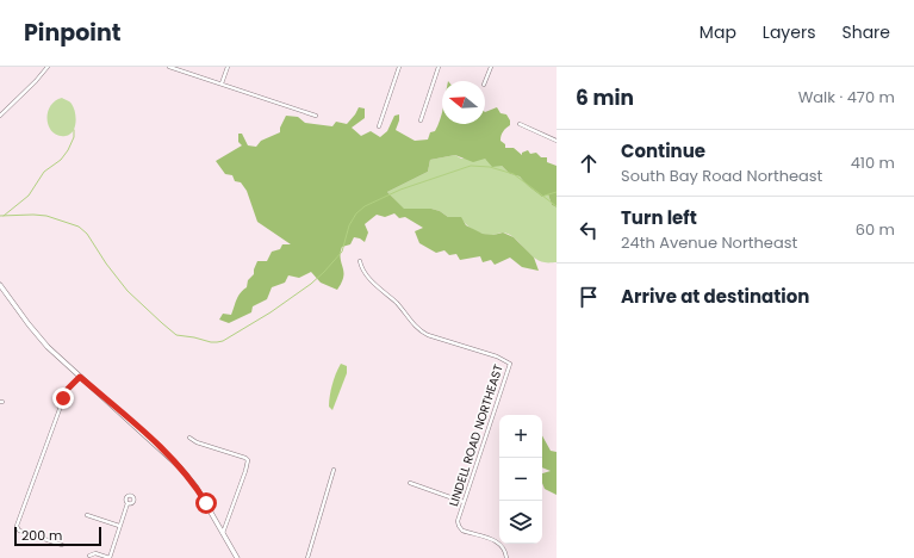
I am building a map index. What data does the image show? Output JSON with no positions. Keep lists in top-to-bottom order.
{
  "streets": {
    "street": ["LINDELL ROAD NORTHEAST"]
  },
  "scale_bar": "200 m",
  "north": "left",
  "page": {
    "header": "Pinpoint",
    "nav": ["Map", "Layers", "Share"],
    "heading": ["6 min", "Walk · 470 m"],
    "list": [
      ["Continue", "South Bay Road Northeast", "410 m"],
      ["Turn left", "24th Avenue Northeast", "60 m"],
      "Arrive at destination"
    ],
    "map_buttons": ["+", "−"],
    "scale": "200 m"
  }
}
